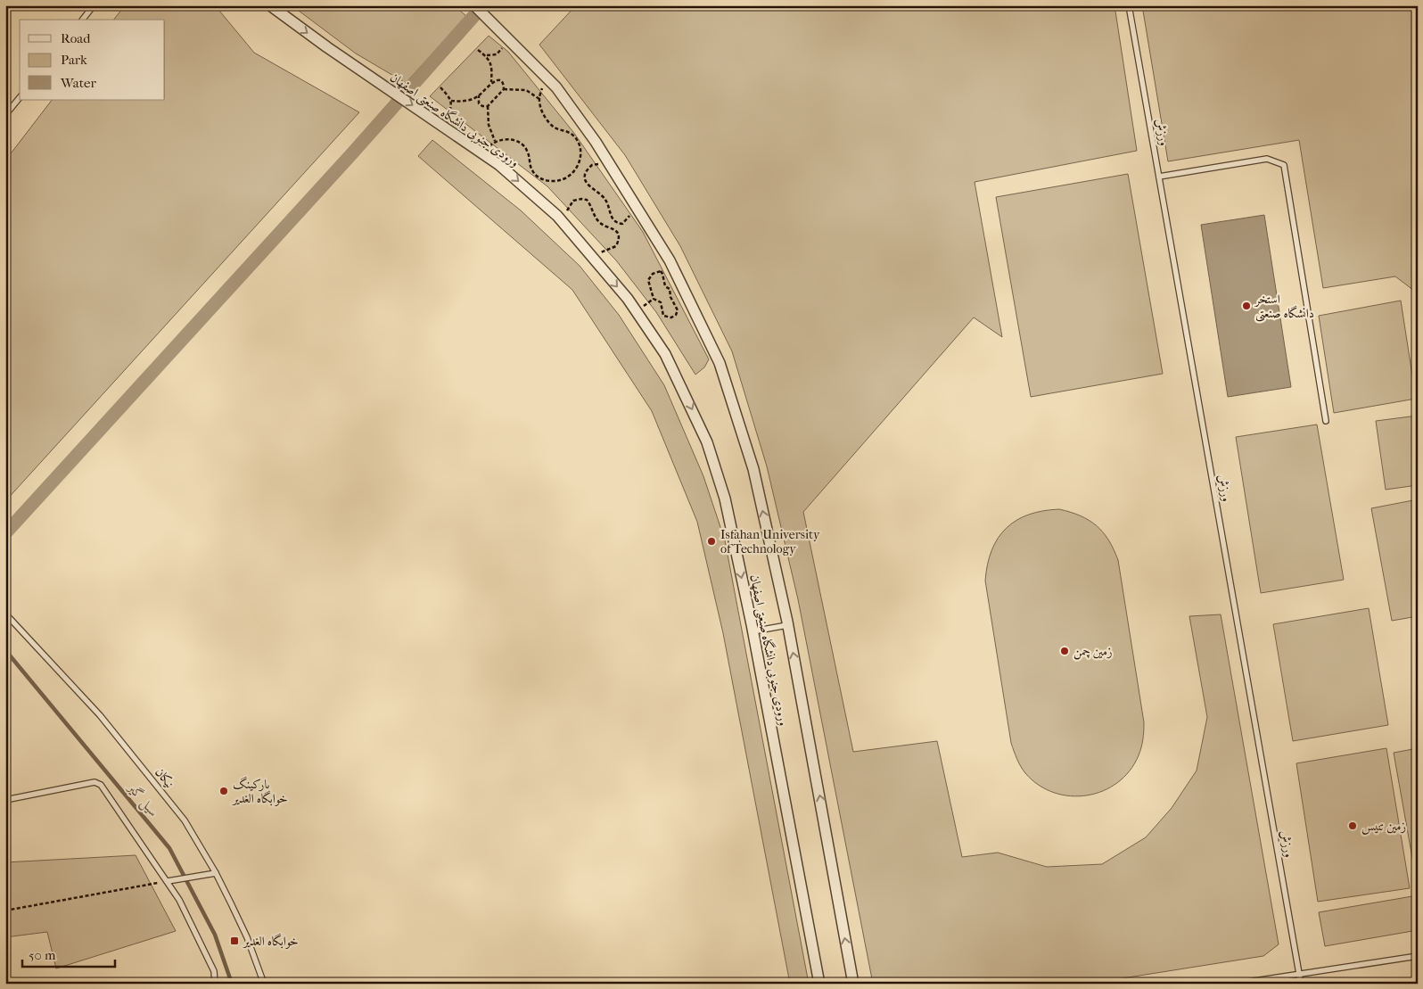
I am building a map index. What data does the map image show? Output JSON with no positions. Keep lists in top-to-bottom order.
{
  "streets": {
    "street": ["ورودی جنوبی دانشگاه صنعتی اصفهان"],
    "lane": ["ورزش", "نیکان"]
  },
  "water": ["سیل گیر"],
  "places": {
    "other": [
      "استخر دانشگاه صنعتی",
      "Isfahan University of Technology",
      "زمین چمن",
      "پارکینگ خوابگاه الغدیر",
      "زمین تنیس"
    ],
    "transit": ["خوابگاه الغدیر"]
  },
  "legend": ["Road", "Park", "Water"],
  "scale_bar": "50 m"
}
